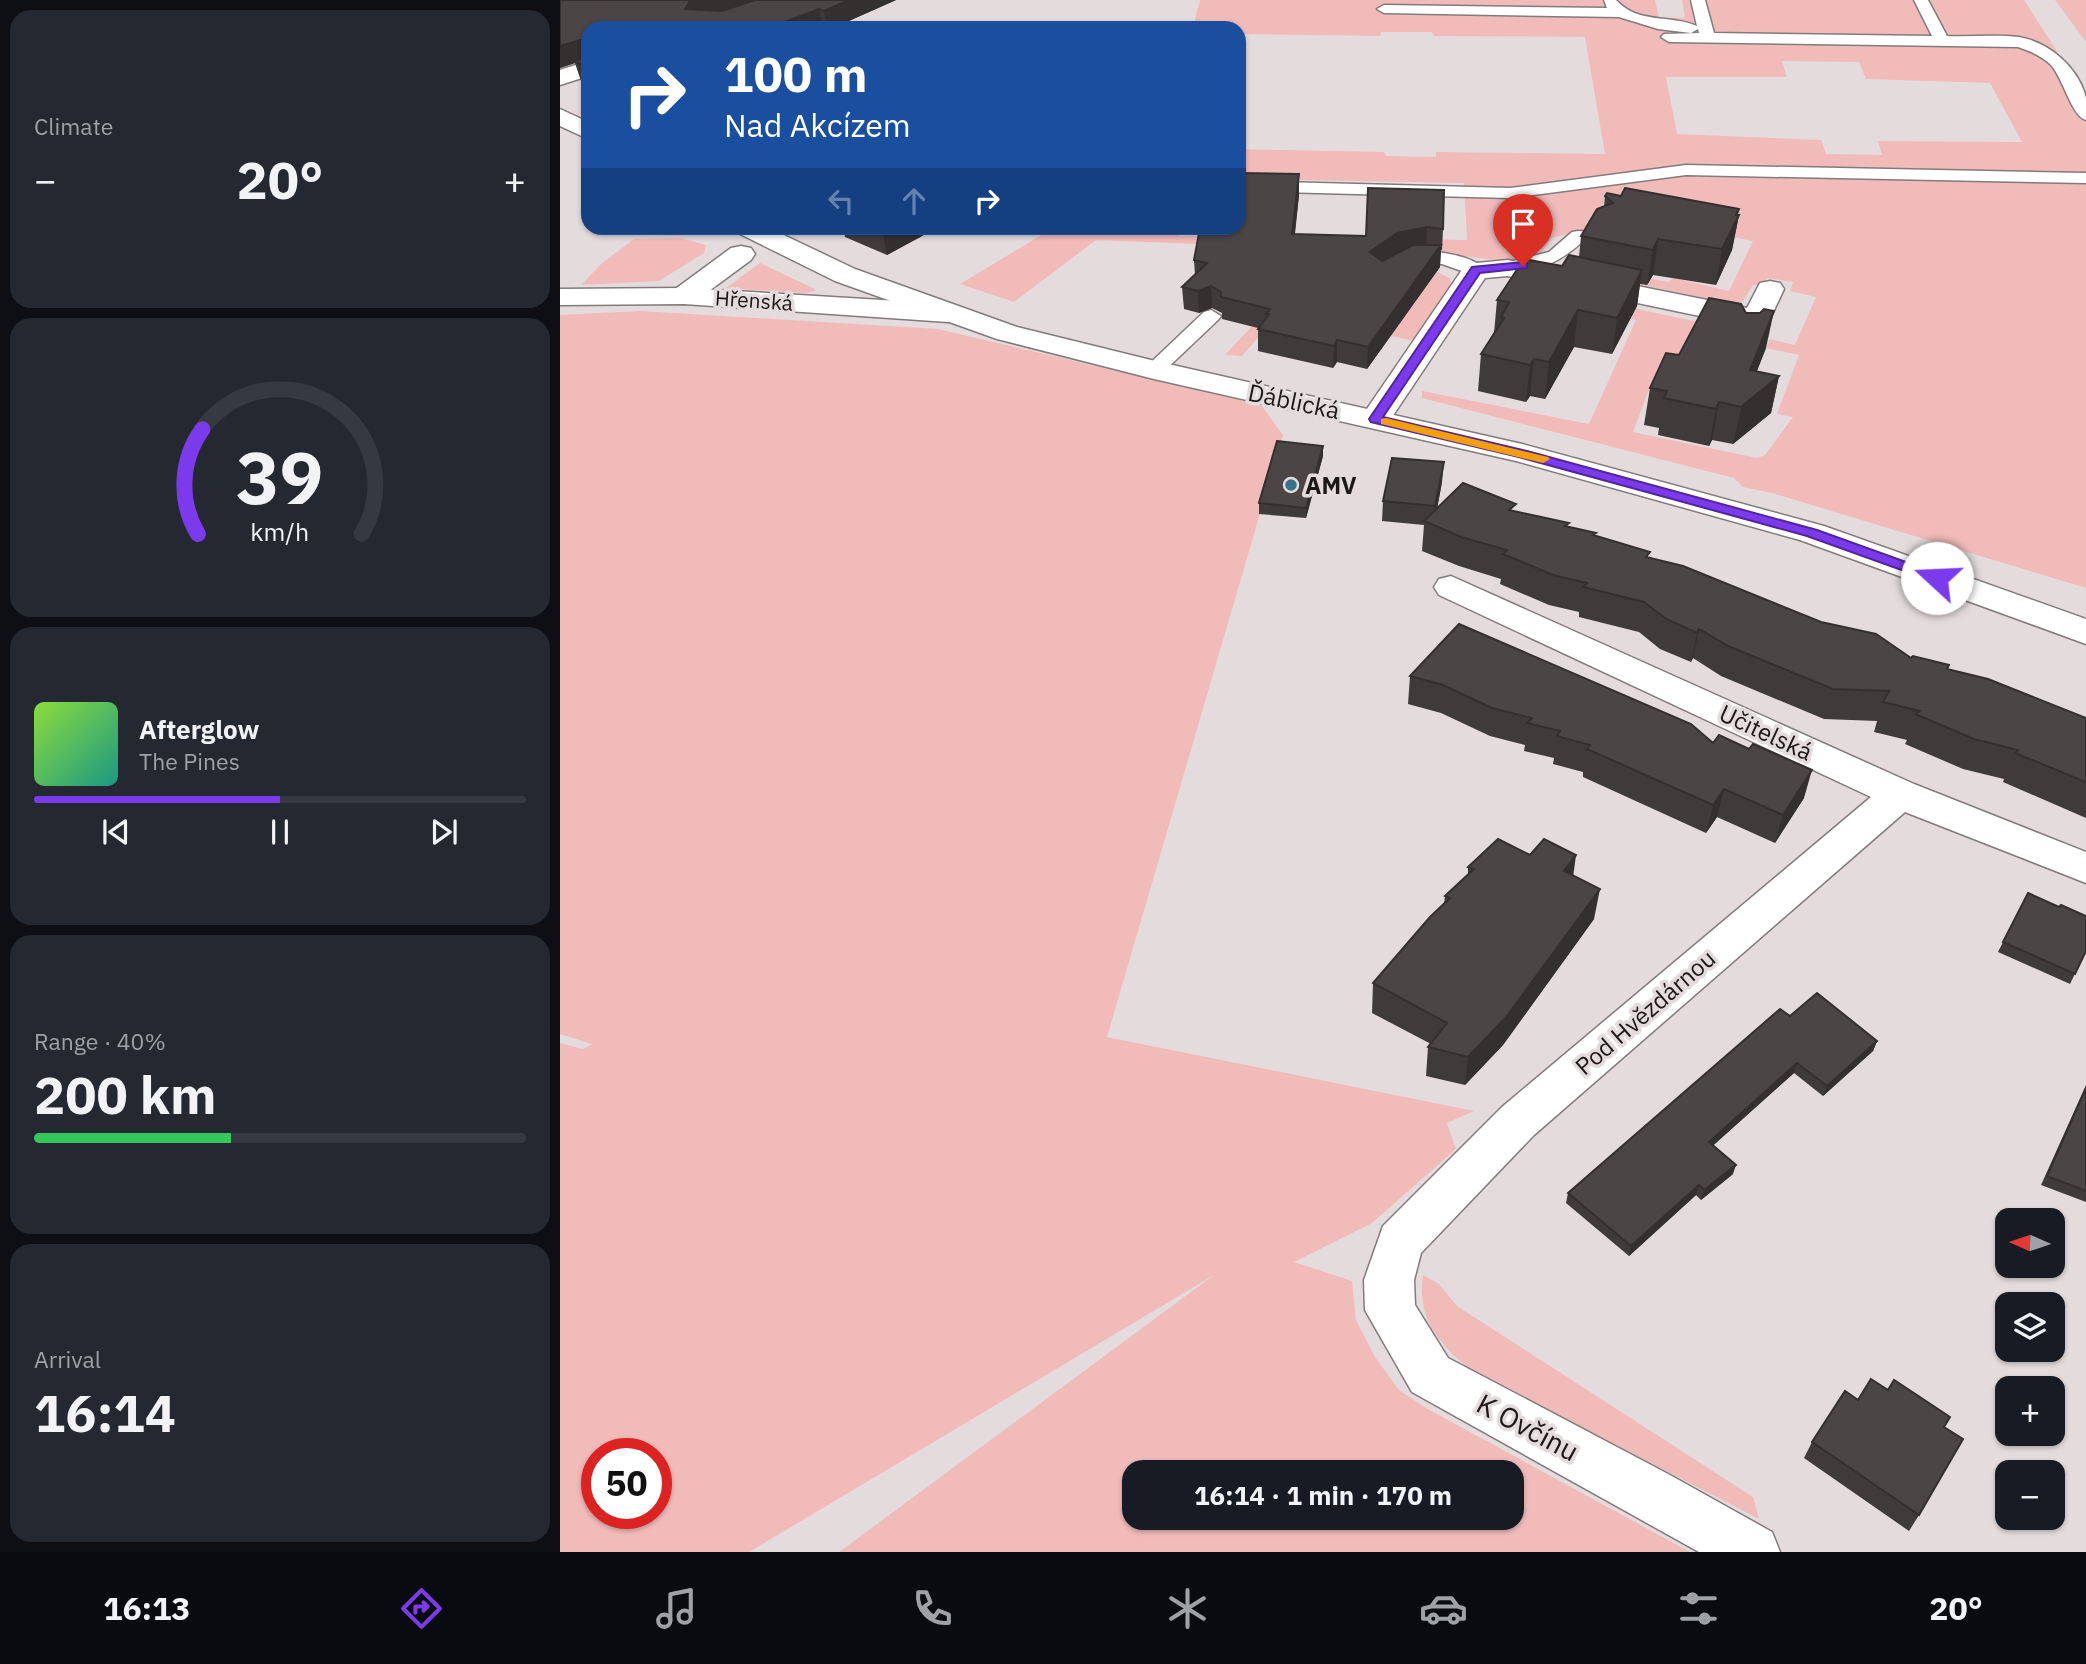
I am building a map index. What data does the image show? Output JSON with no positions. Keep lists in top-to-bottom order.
{
  "streets": {
    "street": [
      "Hřenská",
      "Ďáblická",
      "Učitelská",
      "Pod Hvězdárnou",
      "K Ovčínu"
    ]
  },
  "crossings": [
    ["Hřenská", "Ďáblická"],
    ["Učitelská", "Pod Hvězdárnou"],
    ["Pod Hvězdárnou", "K Ovčínu"]
  ],
  "places": ["AMV"],
  "north": "left",
  "page": {
    "tile": [
      "Climate",
      ["Range · 40%", "200 km"],
      ["Arrival", "16:14"]
    ],
    "turn": ["100 m", "Nad Akcízem"],
    "heat": ["−", "20°", "+"],
    "song": ["Afterglow", "The Pines"],
    "map_buttons": ["+", "−"],
    "limit": "50",
    "trip": "16:14 · 1 min · 170 m",
    "tabs": ["16:13", "20°"],
    "gauge": ["39", "km/h"]
  }
}
